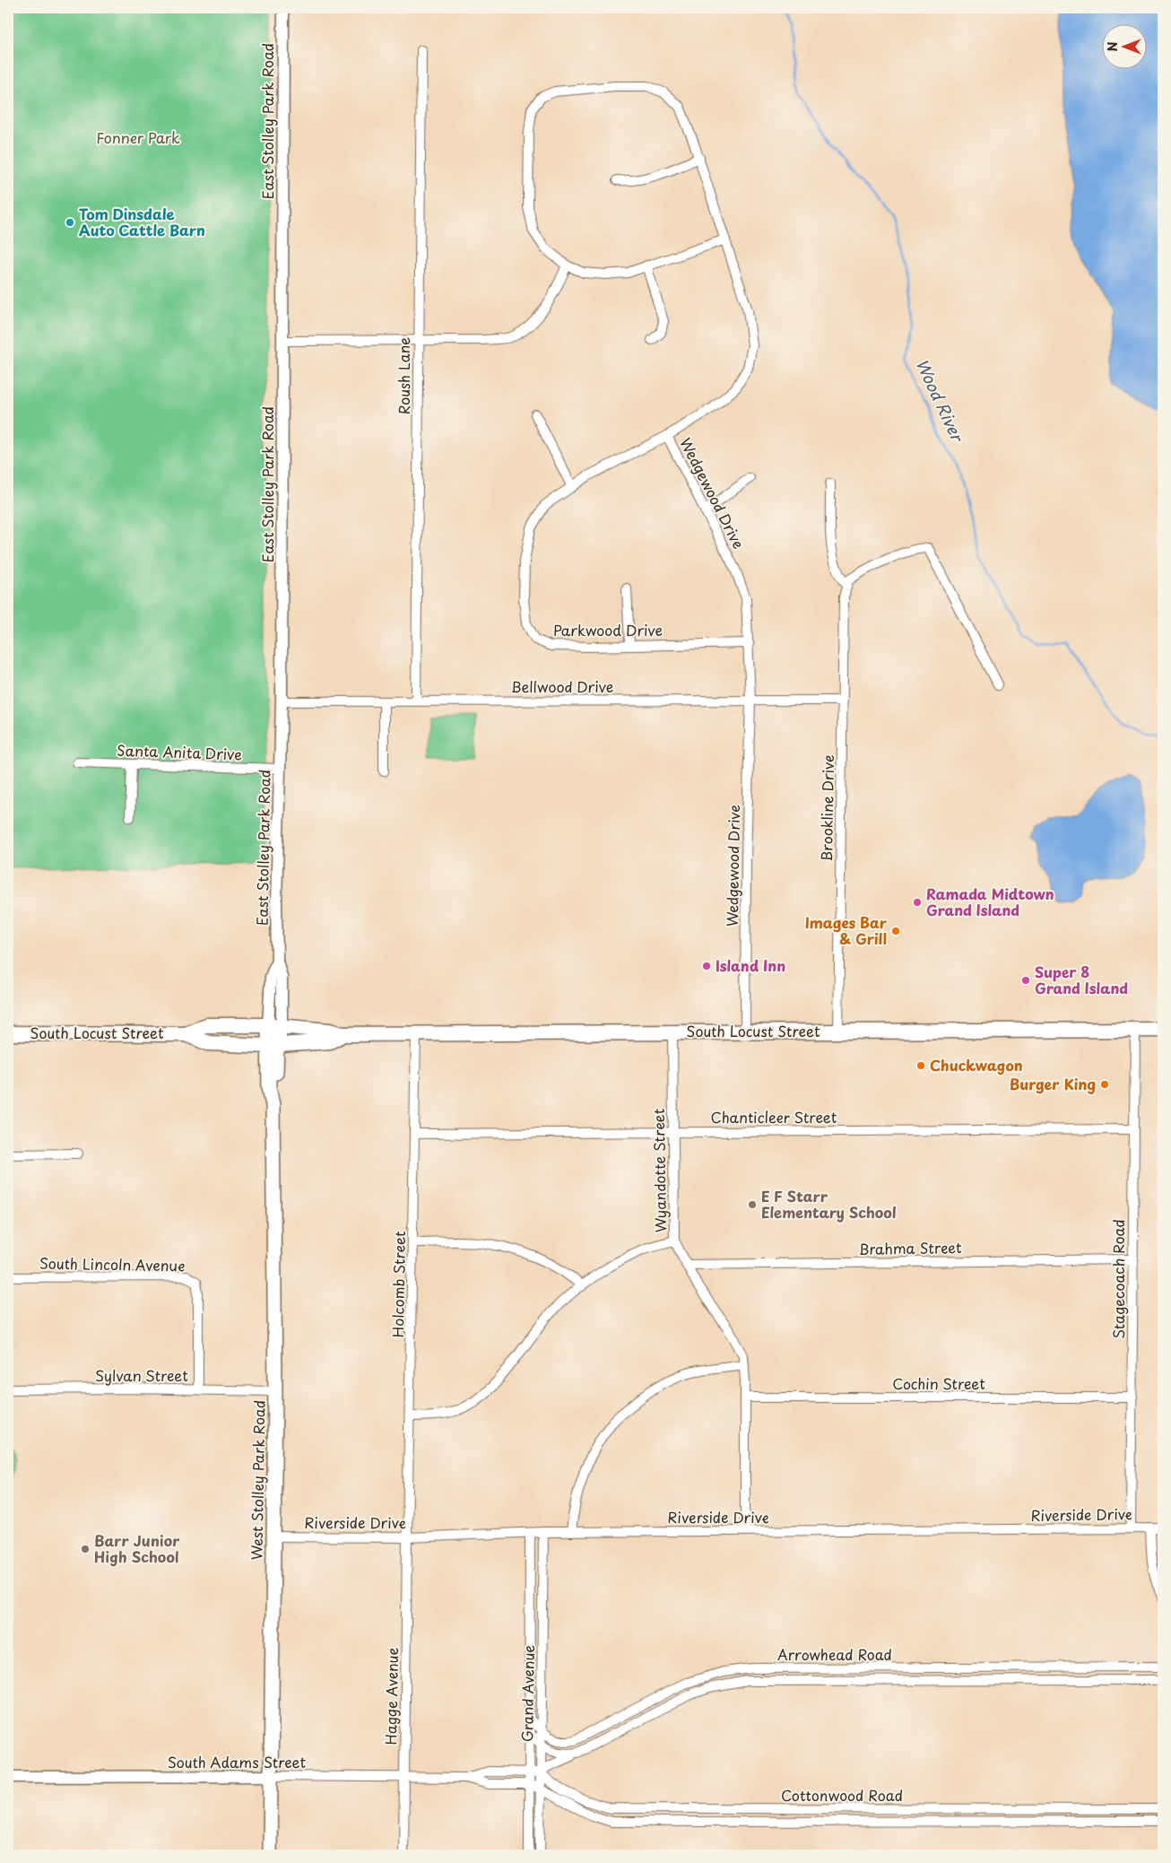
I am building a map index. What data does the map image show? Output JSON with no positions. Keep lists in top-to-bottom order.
{
  "streets": {
    "main road": ["South Locust Street", "West Stolley Park Road"],
    "street": [
      "East Stolley Park Road",
      "Roush Lane",
      "Wedgewood Drive",
      "Parkwood Drive",
      "Bellwood Drive",
      "Santa Anita Drive",
      "Brookline Drive",
      "Chanticleer Street",
      "Wyandotte Street",
      "Brahma Street",
      "South Lincoln Avenue",
      "Stagecoach Road",
      "Holcomb Street",
      "Sylvan Street",
      "Cochin Street",
      "Riverside Drive",
      "Arrowhead Road",
      "Grand Avenue",
      "Hagge Avenue",
      "South Adams Street",
      "Cottonwood Road"
    ]
  },
  "crossings": [
    ["East Stolley Park Road", "Bellwood Drive"],
    ["East Stolley Park Road", "Santa Anita Drive"],
    ["East Stolley Park Road", "South Locust Street"],
    ["East Stolley Park Road", "West Stolley Park Road"],
    ["Roush Lane", "Bellwood Drive"],
    ["Wedgewood Drive", "Parkwood Drive"],
    ["Wedgewood Drive", "Bellwood Drive"],
    ["Wedgewood Drive", "South Locust Street"],
    ["Bellwood Drive", "Brookline Drive"],
    ["Brookline Drive", "South Locust Street"],
    ["South Locust Street", "Wyandotte Street"],
    ["South Locust Street", "Stagecoach Road"],
    ["South Locust Street", "Holcomb Street"],
    ["South Locust Street", "West Stolley Park Road"],
    ["Chanticleer Street", "Wyandotte Street"],
    ["Chanticleer Street", "Stagecoach Road"],
    ["Chanticleer Street", "Holcomb Street"],
    ["Wyandotte Street", "Brahma Street"],
    ["Wyandotte Street", "Cochin Street"],
    ["Wyandotte Street", "Riverside Drive"],
    ["Brahma Street", "Stagecoach Road"],
    ["South Lincoln Avenue", "Sylvan Street"],
    ["Stagecoach Road", "Cochin Street"],
    ["Stagecoach Road", "Riverside Drive"],
    ["Holcomb Street", "Riverside Drive"],
    ["Holcomb Street", "Hagge Avenue"],
    ["Sylvan Street", "West Stolley Park Road"],
    ["West Stolley Park Road", "Riverside Drive"],
    ["West Stolley Park Road", "South Adams Street"],
    ["Riverside Drive", "Grand Avenue"],
    ["Riverside Drive", "Hagge Avenue"],
    ["Arrowhead Road", "Grand Avenue"],
    ["Arrowhead Road", "Cottonwood Road"],
    ["Grand Avenue", "Cottonwood Road"],
    ["Hagge Avenue", "South Adams Street"]
  ],
  "water": ["Wood River"],
  "parks": ["Fonner Park"],
  "places": [
    "Tom Dinsdale Auto Cattle Barn",
    "Ramada Midtown Grand Island",
    "Images Bar & Grill",
    "Island Inn",
    "Super 8 Grand Island",
    "Chuckwagon",
    "Burger King",
    "E F Starr Elementary School",
    "Barr Junior High School"
  ],
  "north": "left"
}
